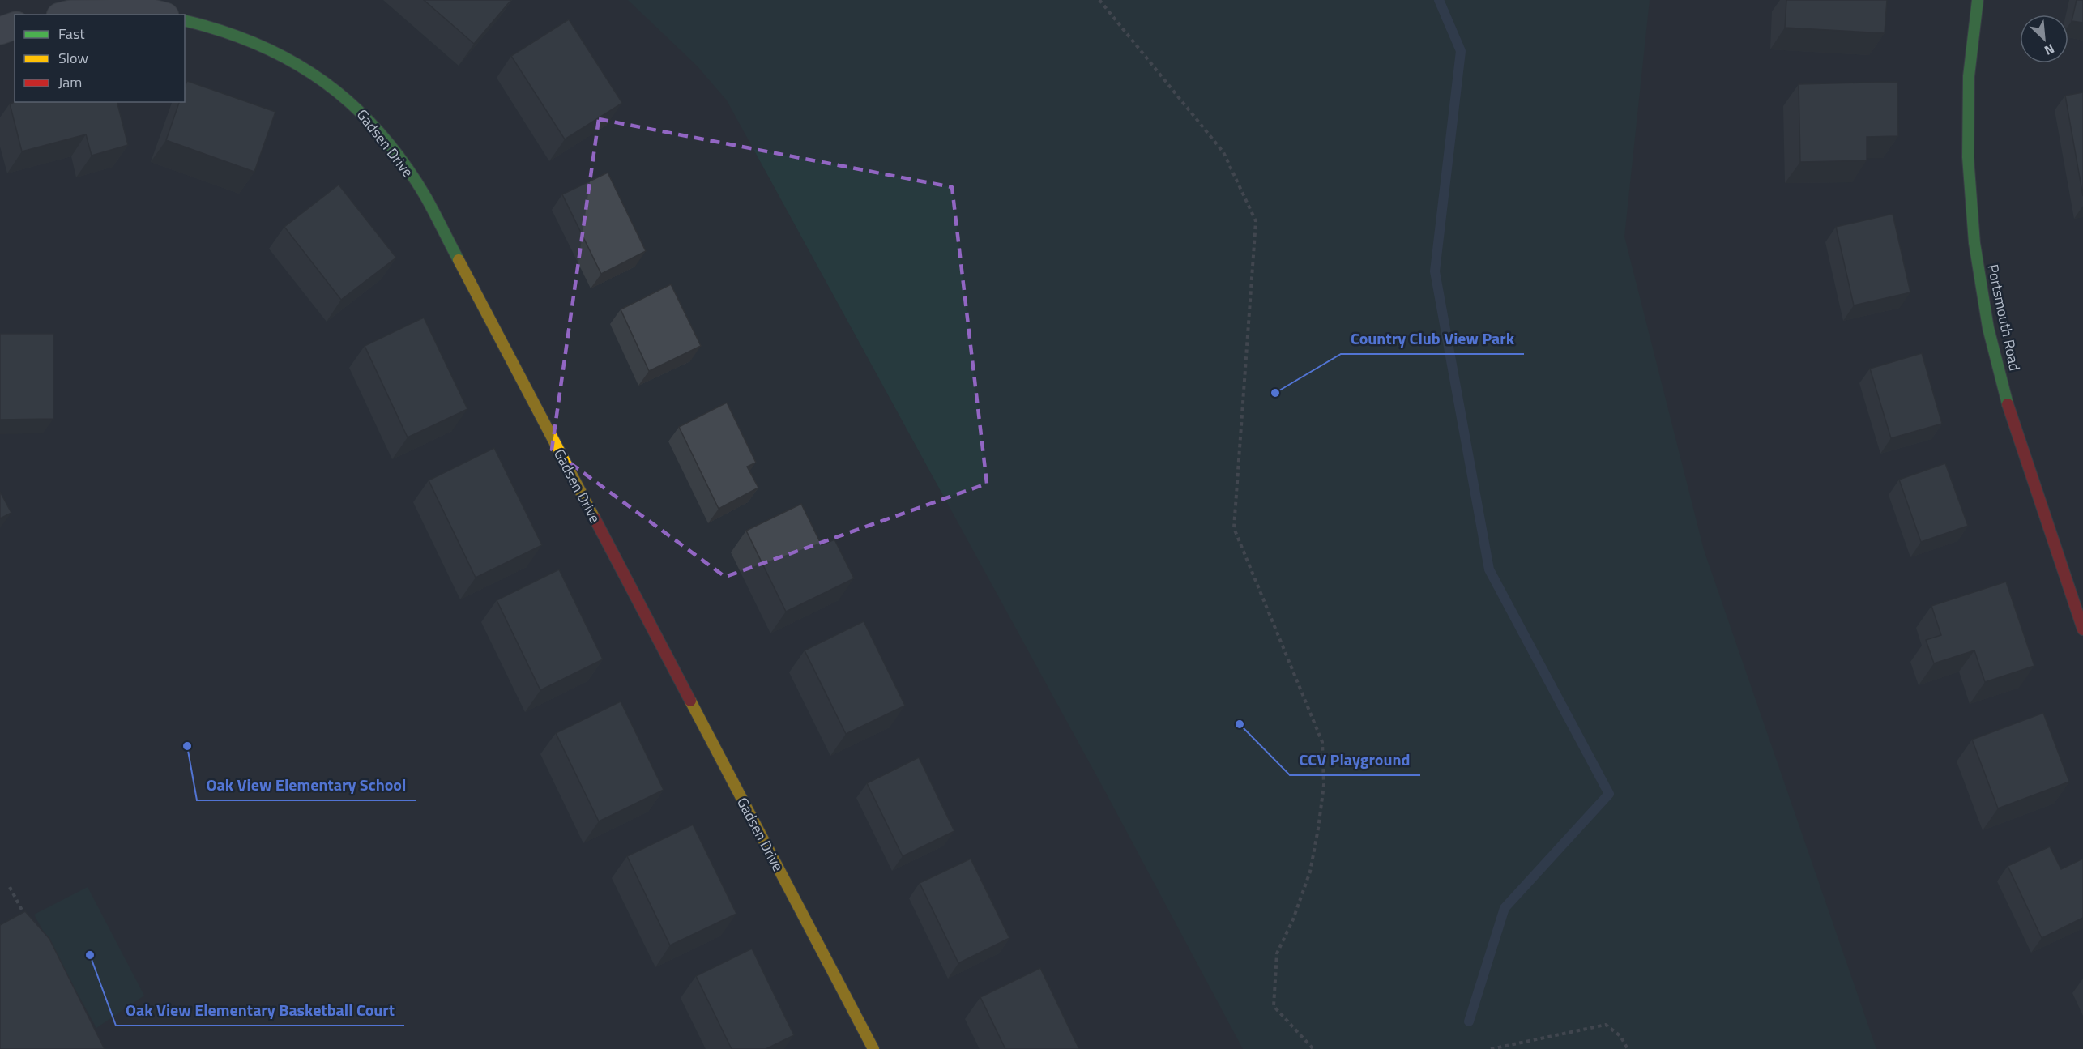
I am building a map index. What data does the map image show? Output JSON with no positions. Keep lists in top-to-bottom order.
{
  "streets": {
    "street": ["Gadsen Drive", "Portsmouth Road"]
  },
  "places": [
    "Country Club View Park",
    "CCV Playground",
    "Oak View Elementary School",
    "Oak View Elementary Basketball Court"
  ],
  "legend": ["Fast", "Slow", "Jam"],
  "north": "bottom right"
}
